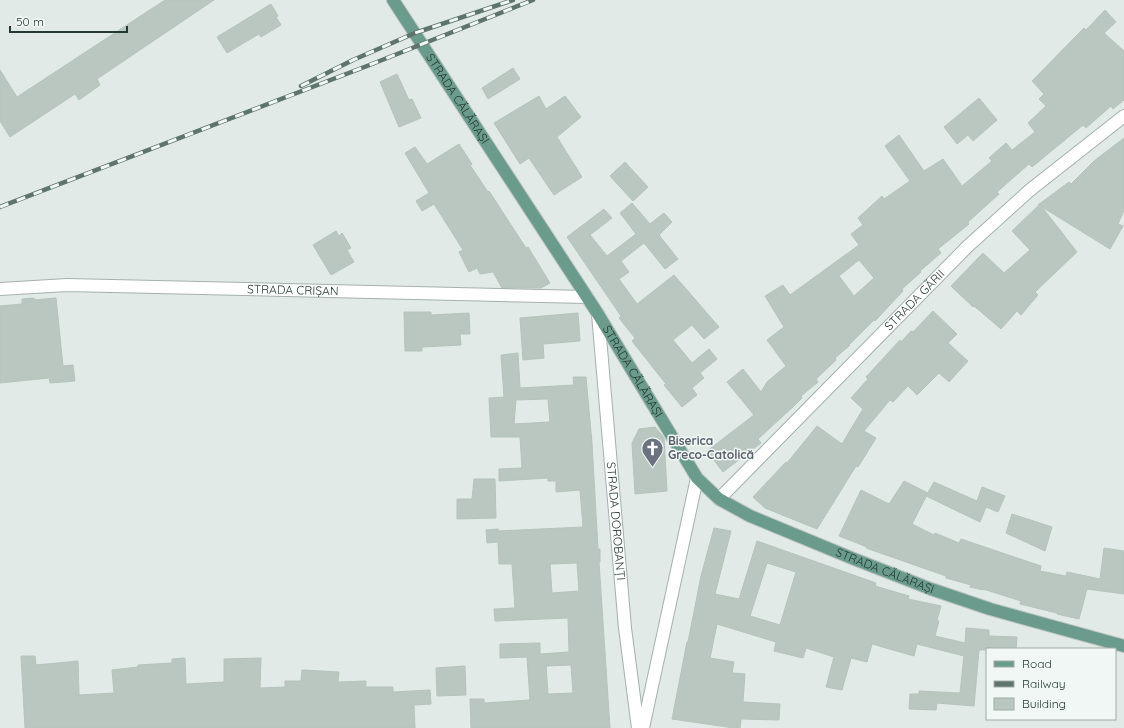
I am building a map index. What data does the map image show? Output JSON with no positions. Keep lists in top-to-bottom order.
{
  "streets": {
    "main road": ["STRADA CĂLĂRAȘI"],
    "street": ["STRADA CRIȘAN", "STRADA GĂRII", "STRADA DOROBANȚI"]
  },
  "crossings": [
    ["STRADA CĂLĂRAȘI", "STRADA CRIȘAN"],
    ["STRADA CĂLĂRAȘI", "STRADA GĂRII"],
    ["STRADA CĂLĂRAȘI", "STRADA DOROBANȚI"]
  ],
  "places": {
    "church": ["Biserica Greco-Catolică"]
  },
  "legend": ["Road", "Railway", "Building"],
  "scale_bar": "50 m"
}
